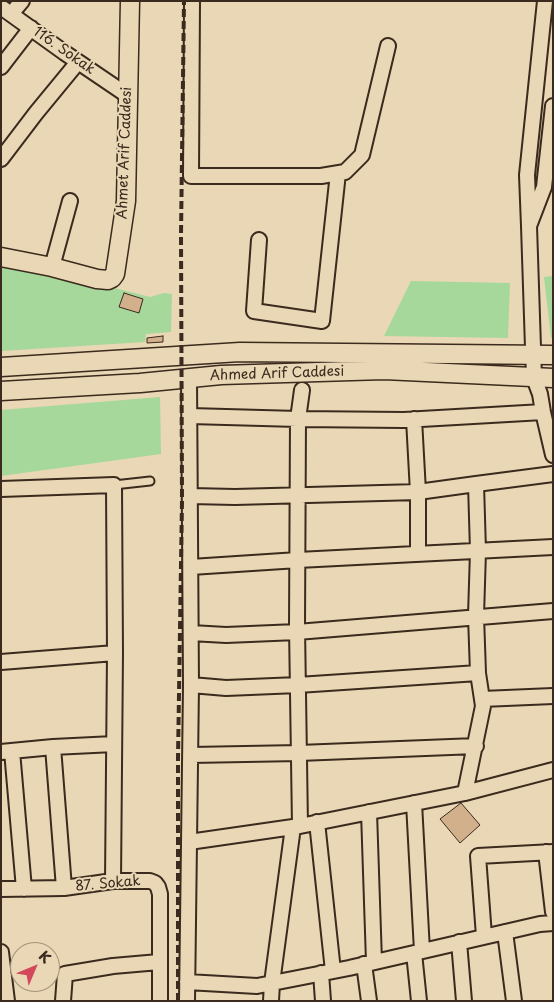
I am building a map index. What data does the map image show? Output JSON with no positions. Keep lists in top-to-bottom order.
{
  "streets": {
    "street": [
      "116. Sokak",
      "Ahmet Arif Caddesi",
      "Ahmed Arif Caddesi",
      "87. Sokak"
    ]
  },
  "crossings": [
    ["116. Sokak", "Ahmet Arif Caddesi"]
  ],
  "north": "top right"
}
